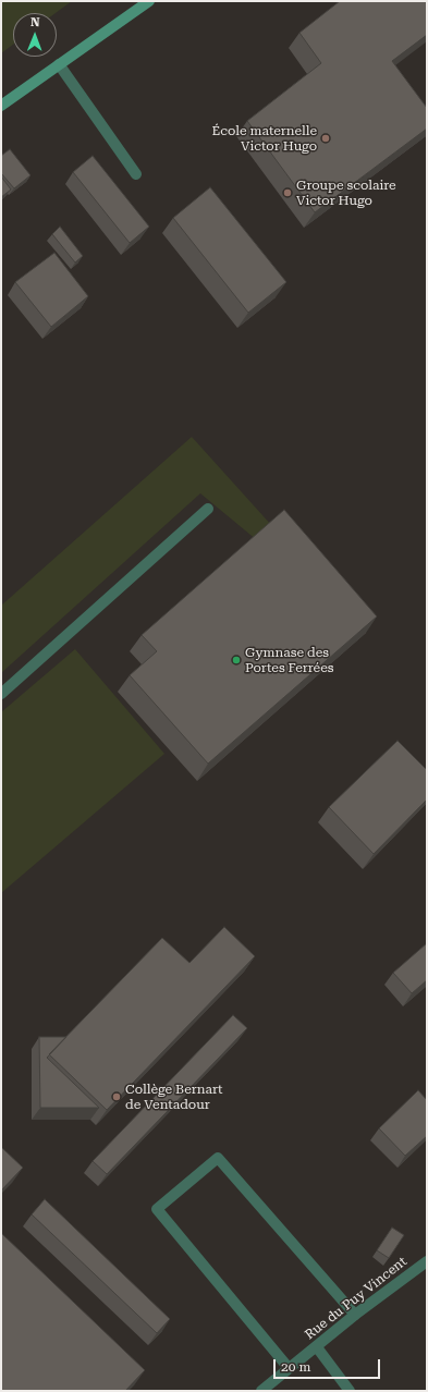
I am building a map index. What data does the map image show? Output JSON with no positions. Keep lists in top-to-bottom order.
{
  "streets": {
    "street": ["Rue du Puy Vincent"]
  },
  "places": [
    "École maternelle Victor Hugo",
    "Groupe scolaire Victor Hugo",
    "Gymnase des Portes Ferrées",
    "Collège Bernart de Ventadour"
  ],
  "scale_bar": "20 m",
  "north": "top"
}
